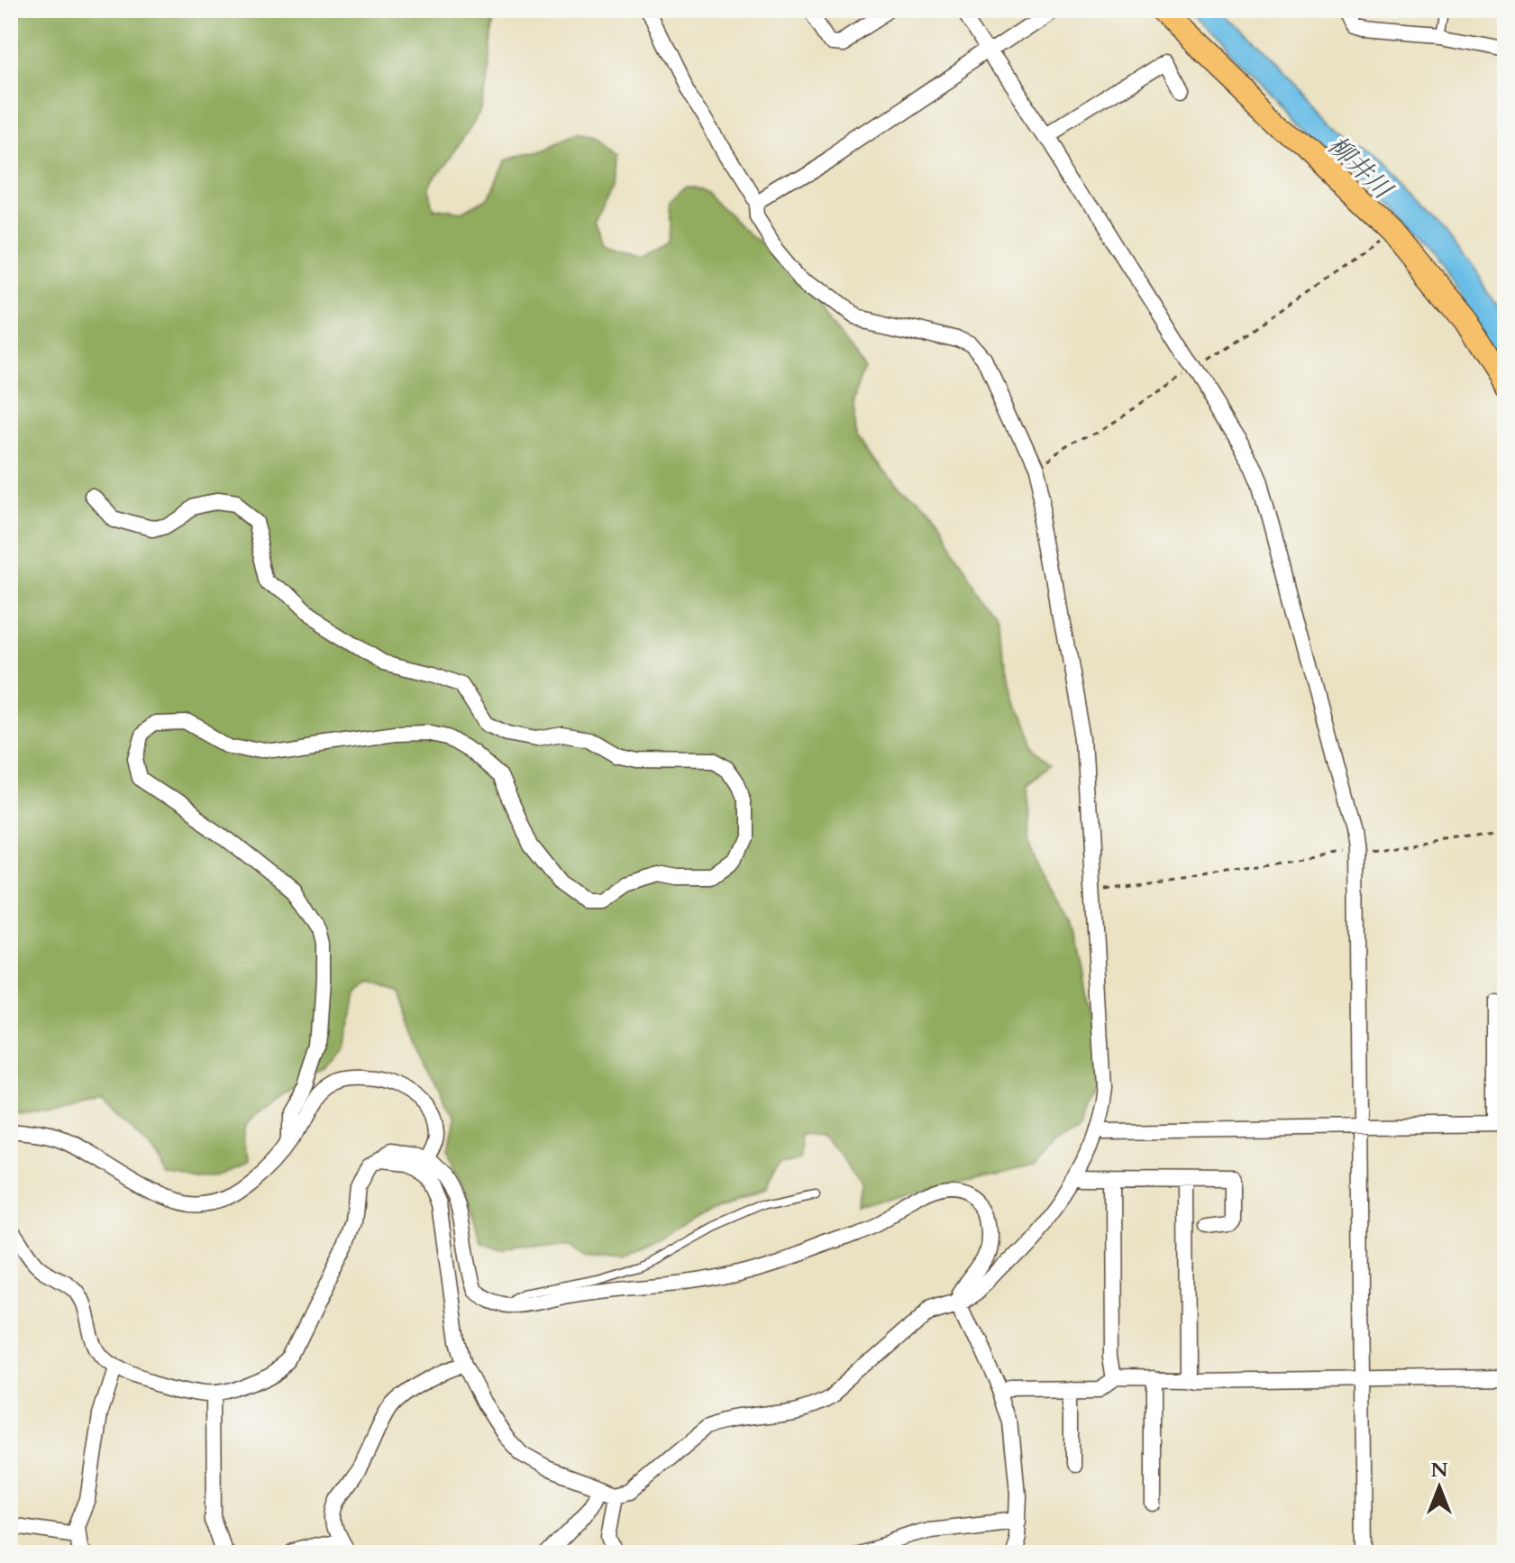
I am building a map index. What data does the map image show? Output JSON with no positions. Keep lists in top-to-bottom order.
{
  "water": ["柳井川"],
  "north": "top"
}
